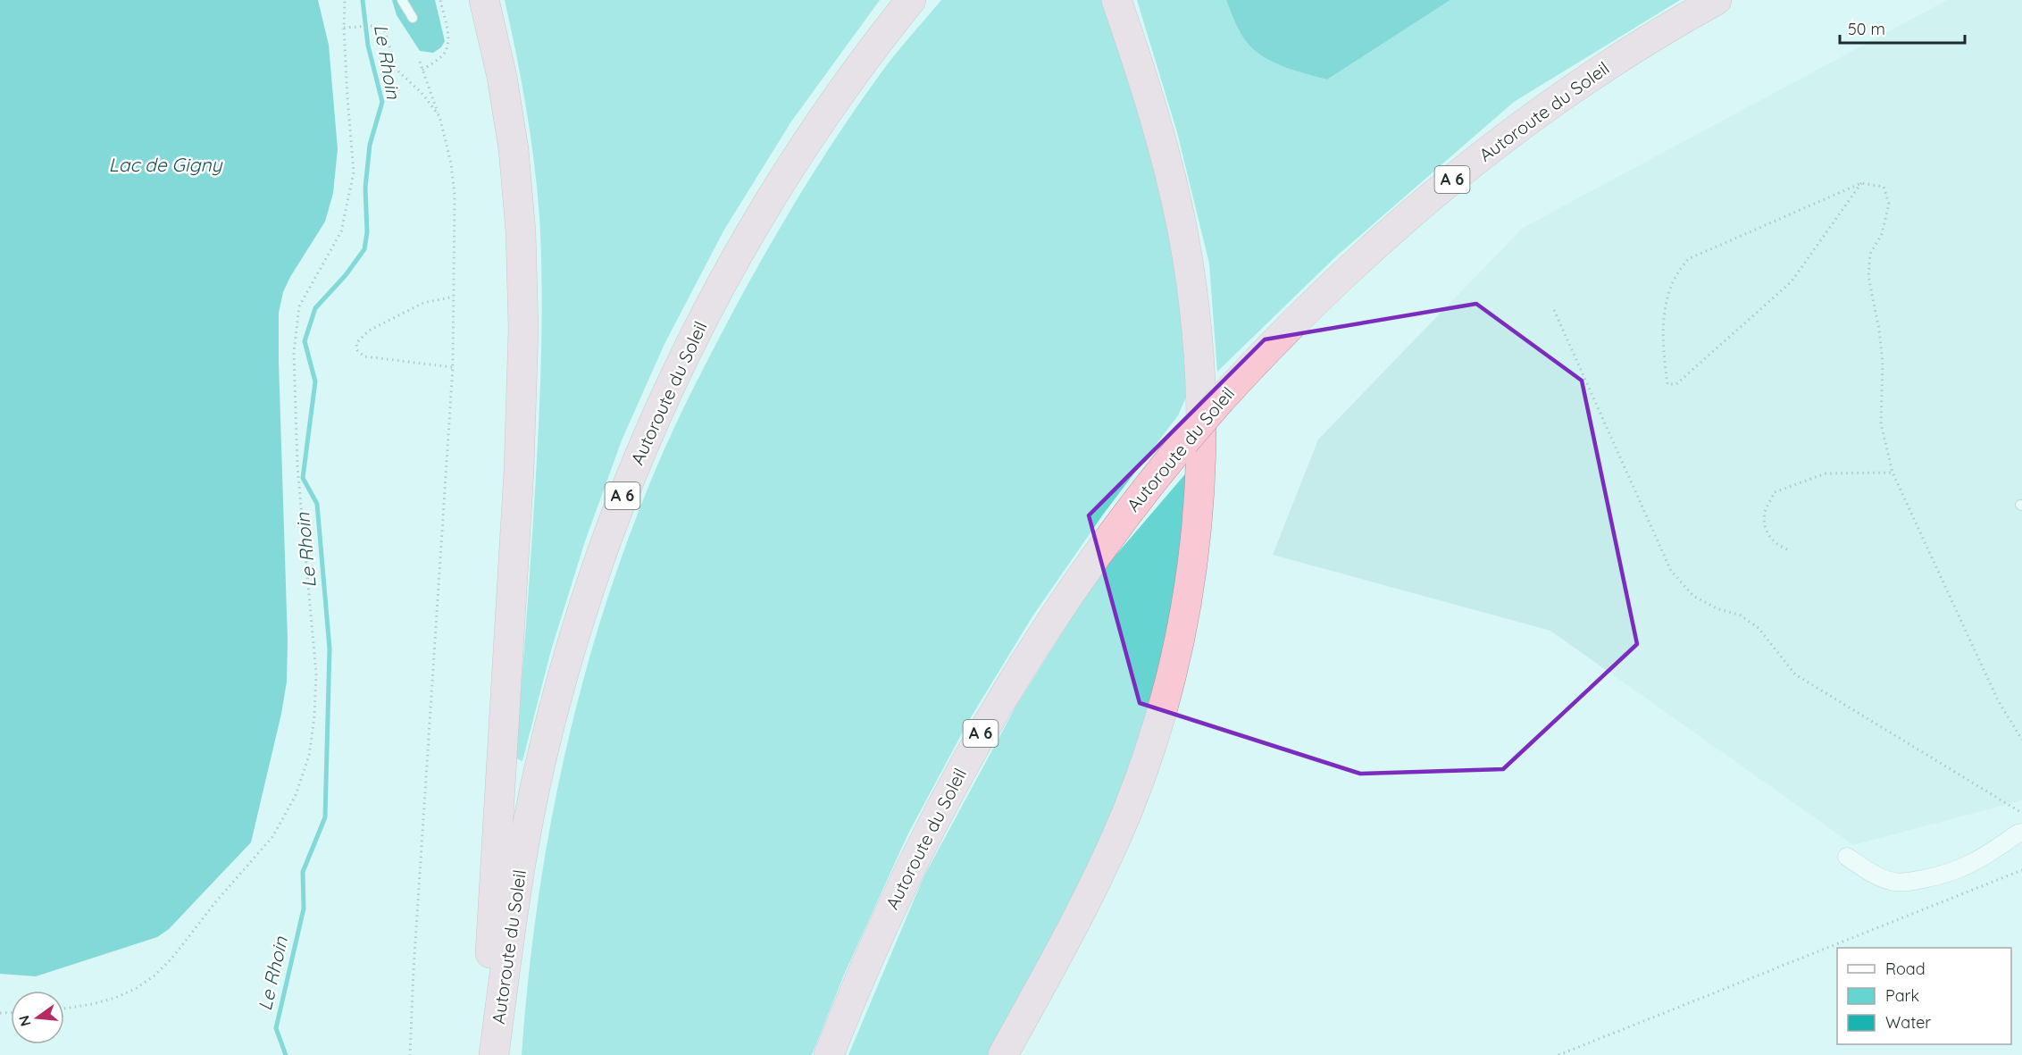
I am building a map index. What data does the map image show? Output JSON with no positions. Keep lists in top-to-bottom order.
{
  "streets": {
    "highway": ["Autoroute du Soleil", "A 6"]
  },
  "water": ["Le Rhoin", "Lac de Gigny"],
  "legend": ["Road", "Park", "Water"],
  "scale_bar": "50 m",
  "north": "left"
}
